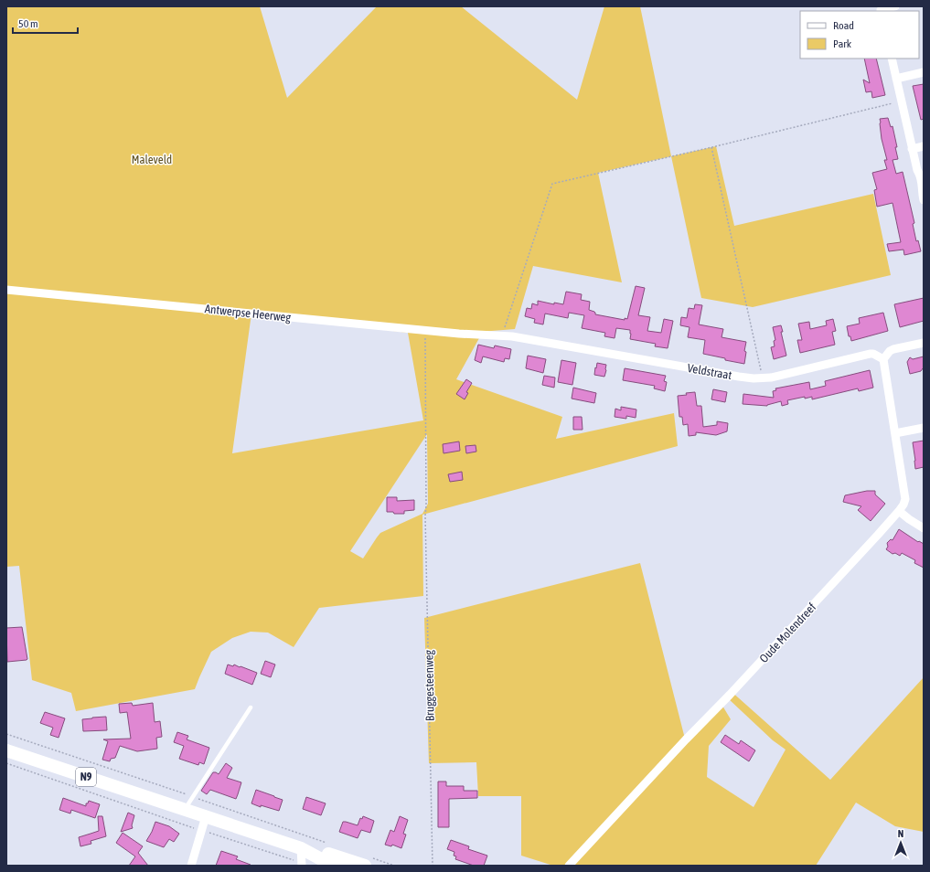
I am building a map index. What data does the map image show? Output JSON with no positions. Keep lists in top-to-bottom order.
{
  "streets": {
    "main road": ["N9"],
    "street": ["Antwerpse Heerweg", "Veldstraat", "Oude Molendreef"],
    "path": ["Bruggesteenweg"]
  },
  "crossings": [
    ["Antwerpse Heerweg", "Veldstraat"],
    ["Antwerpse Heerweg", "Bruggesteenweg"],
    ["Veldstraat", "Oude Molendreef"]
  ],
  "parks": ["Maleveld"],
  "legend": ["Road", "Park"],
  "scale_bar": "50 m",
  "north": "top"
}
